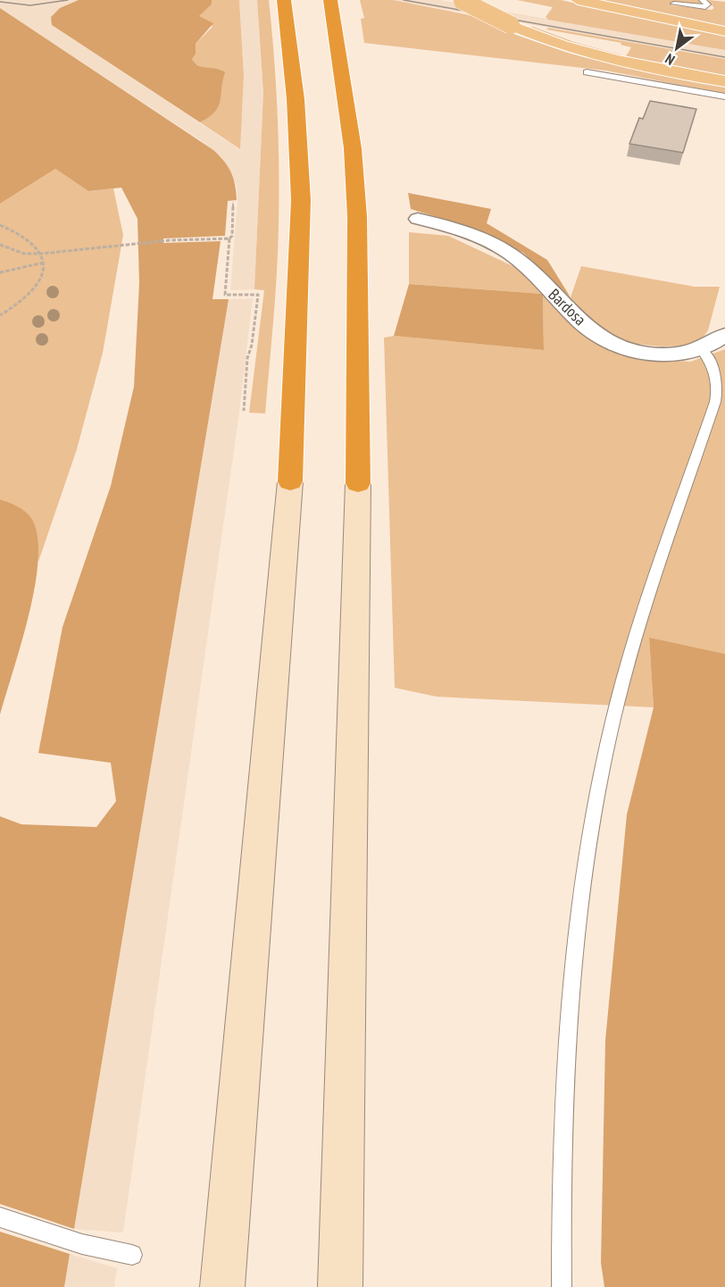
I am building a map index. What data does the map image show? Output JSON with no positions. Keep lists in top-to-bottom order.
{
  "streets": {
    "street": ["Bardosa"]
  },
  "north": "bottom left"
}
